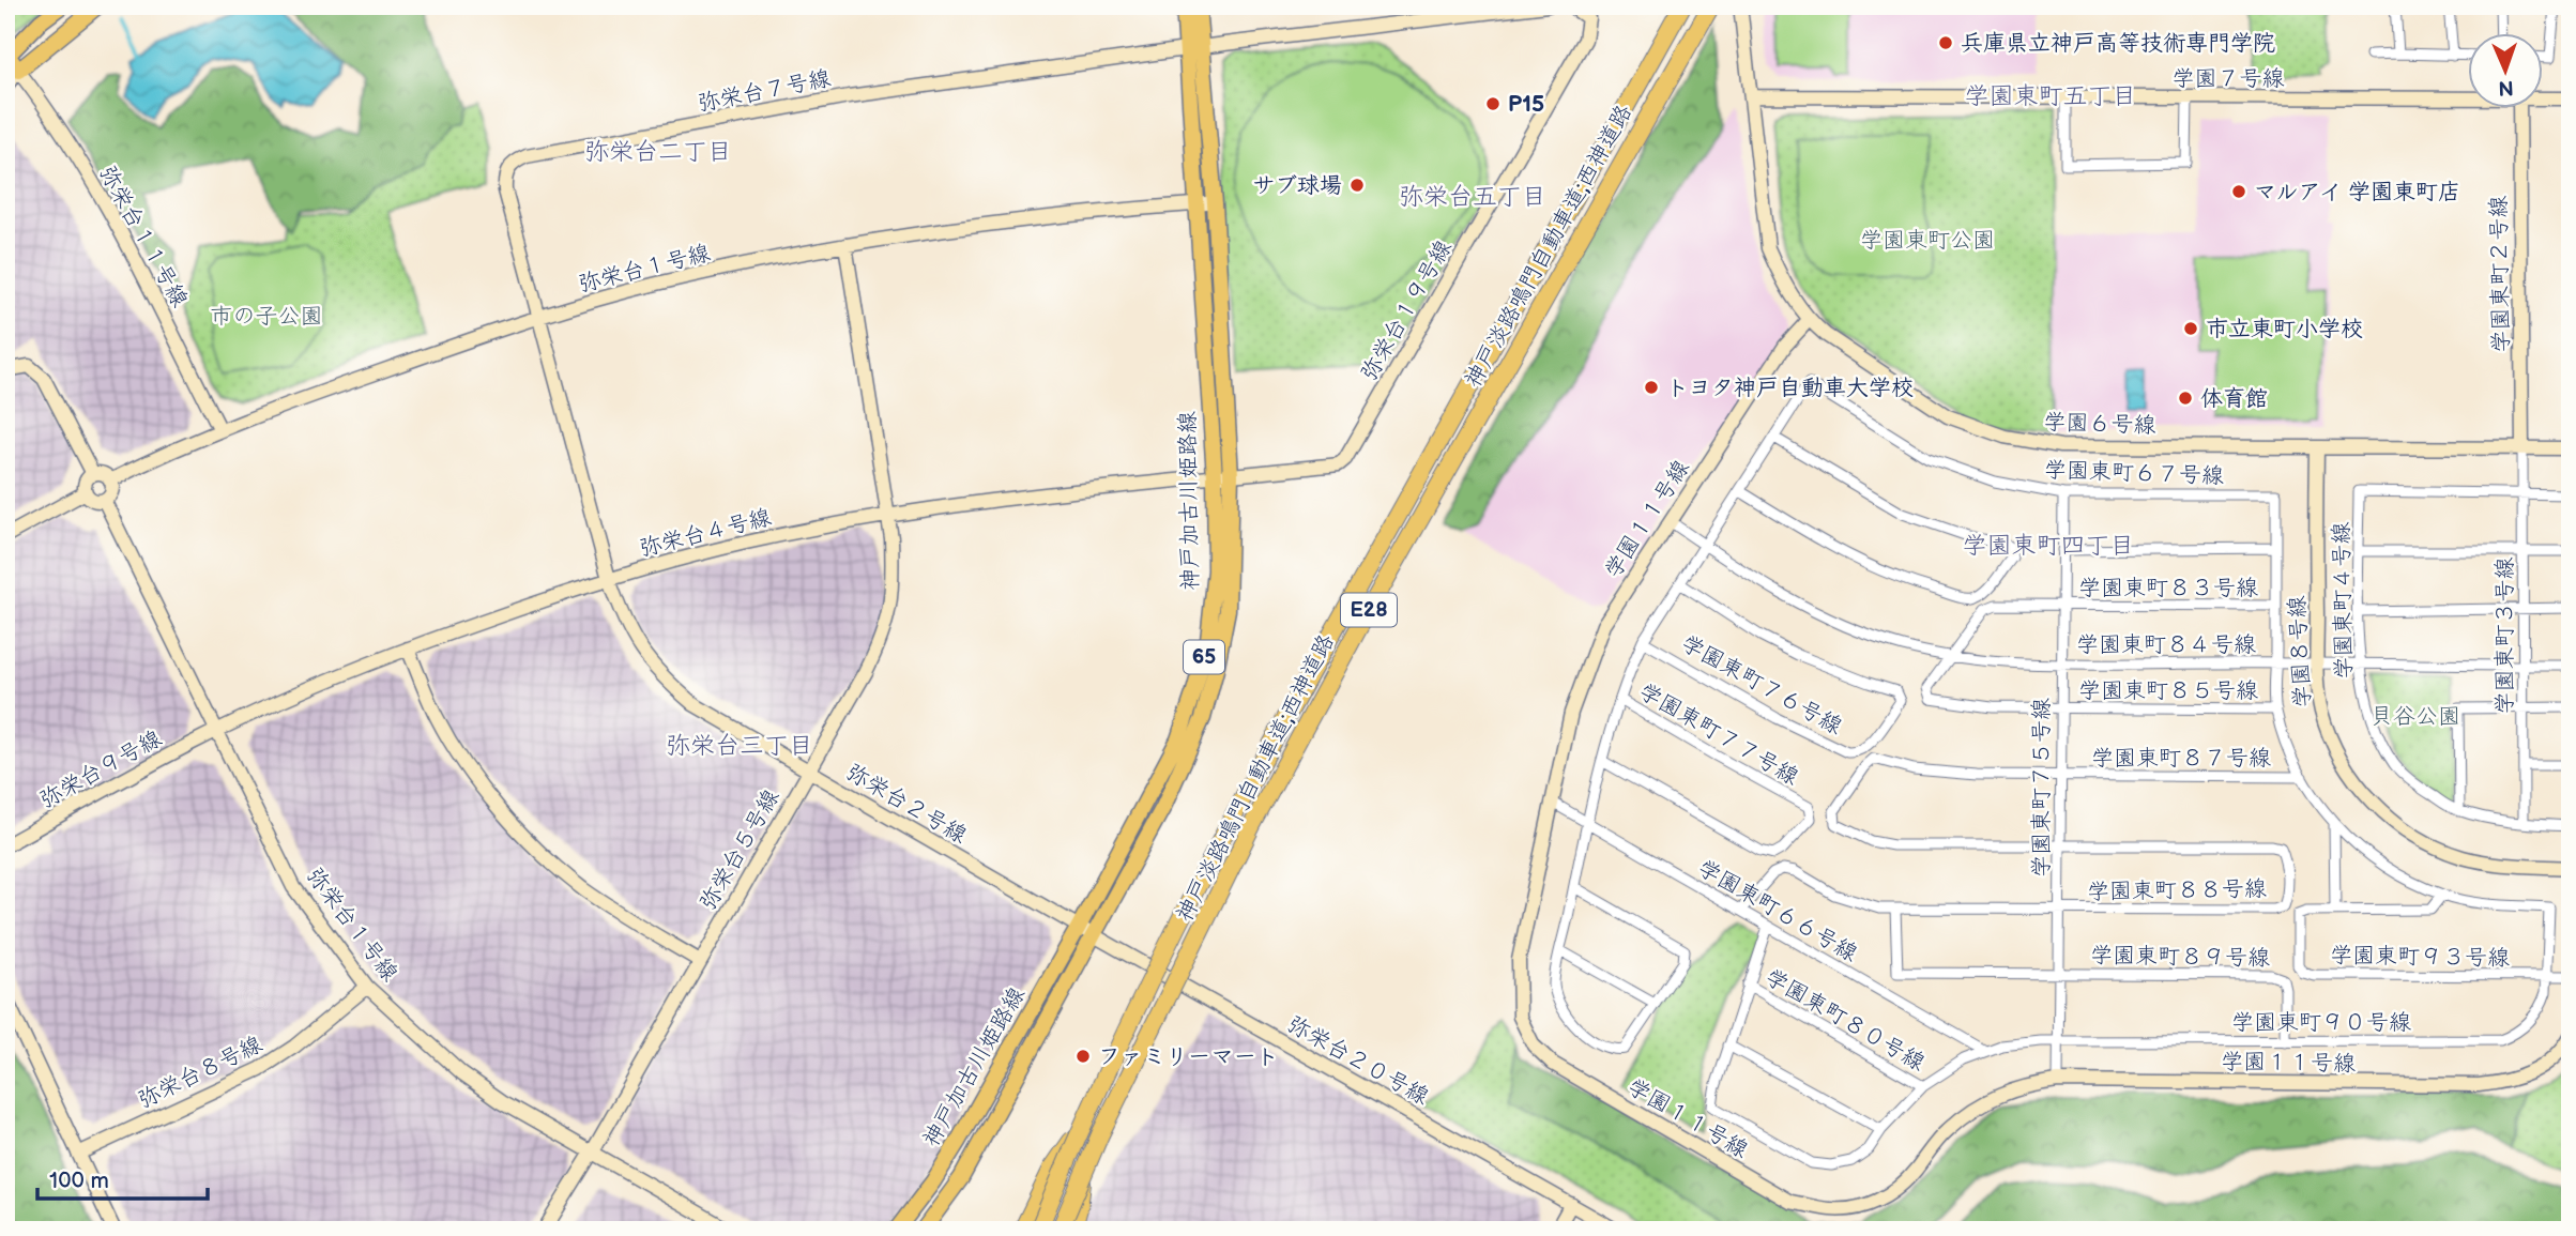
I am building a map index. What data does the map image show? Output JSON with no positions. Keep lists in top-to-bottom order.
{
  "streets": {
    "highway": ["神戸淡路鳴門自動車道;西神道路", "E28"],
    "main road": ["神戸加古川姫路線", "65"],
    "street": [
      "学園７号線",
      "弥栄台７号線",
      "弥栄台１１号線",
      "弥栄台１号線",
      "学園東町２号線",
      "弥栄台１９号線",
      "学園６号線",
      "学園東町６７号線",
      "学園１１号線",
      "弥栄台４号線",
      "学園東町８３号線",
      "学園東町４号線",
      "学園東町３号線",
      "学園東町８４号線",
      "学園８号線",
      "学園東町７６号線",
      "学園東町８５号線",
      "学園東町７７号線",
      "学園東町８７号線",
      "弥栄台９号線",
      "学園東町７５号線",
      "弥栄台２号線",
      "弥栄台５号線",
      "学園東町８８号線",
      "学園東町６６号線",
      "学園東町８９号線",
      "学園東町９３号線",
      "学園東町８０号線",
      "学園東町９０号線",
      "弥栄台２０号線",
      "弥栄台８号線"
    ]
  },
  "crossings": [
    ["学園７号線", "学園６号線"],
    ["弥栄台７号線", "弥栄台１号線"],
    ["弥栄台７号線", "神戸加古川姫路線"],
    ["弥栄台７号線", "弥栄台２号線"],
    ["弥栄台１１号線", "弥栄台１号線"],
    ["弥栄台１号線", "神戸加古川姫路線"],
    ["弥栄台１号線", "弥栄台４号線"],
    ["弥栄台１号線", "弥栄台９号線"],
    ["弥栄台１号線", "弥栄台２号線"],
    ["弥栄台１号線", "弥栄台５号線"],
    ["弥栄台１号線", "弥栄台８号線"],
    ["学園東町２号線", "学園６号線"],
    ["学園東町２号線", "学園東町３号線"],
    ["弥栄台１９号線", "神戸加古川姫路線"],
    ["弥栄台１９号線", "弥栄台４号線"],
    ["学園６号線", "学園１１号線"],
    ["学園６号線", "学園東町３号線"],
    ["学園６号線", "学園８号線"],
    ["学園東町６７号線", "学園東町８３号線"],
    ["学園東町６７号線", "学園東町８４号線"],
    ["学園東町６７号線", "学園東町７６号線"],
    ["学園東町６７号線", "学園東町８５号線"],
    ["学園東町６７号線", "学園東町７７号線"],
    ["学園東町６７号線", "学園東町８７号線"],
    ["学園東町６７号線", "学園東町７５号線"],
    ["学園東町６７号線", "学園東町６６号線"],
    ["学園東町６７号線", "学園東町９３号線"],
    ["学園東町６７号線", "学園東町９０号線"],
    ["神戸加古川姫路線", "弥栄台４号線"],
    ["神戸加古川姫路線", "弥栄台２号線"],
    ["神戸加古川姫路線", "弥栄台２０号線"],
    ["学園１１号線", "学園東町８４号線"],
    ["学園１１号線", "学園東町７５号線"],
    ["学園１１号線", "学園東町６６号線"],
    ["弥栄台４号線", "弥栄台９号線"],
    ["弥栄台４号線", "弥栄台２号線"],
    ["弥栄台４号線", "弥栄台５号線"],
    ["学園東町８３号線", "学園東町８４号線"],
    ["学園東町８３号線", "学園東町８５号線"],
    ["学園東町８３号線", "学園東町７５号線"],
    ["学園東町４号線", "学園東町３号線"],
    ["学園東町４号線", "学園東町８４号線"],
    ["学園東町３号線", "学園東町８４号線"],
    ["学園東町８４号線", "学園８号線"],
    ["学園東町８４号線", "学園東町８５号線"],
    ["学園東町８４号線", "学園東町７５号線"],
    ["学園東町８５号線", "学園東町７５号線"],
    ["学園東町８７号線", "学園東町７５号線"],
    ["学園東町８７号線", "学園東町８８号線"],
    ["学園東町７５号線", "学園東町８８号線"],
    ["学園東町７５号線", "学園東町８９号線"],
    ["学園東町７５号線", "学園東町９０号線"],
    ["弥栄台２号線", "弥栄台５号線"],
    ["弥栄台２号線", "弥栄台２０号線"],
    ["学園東町８８号線", "学園東町６６号線"],
    ["学園東町８８号線", "学園東町８９号線"],
    ["学園東町６６号線", "学園東町９０号線"],
    ["学園東町８９号線", "学園東町９０号線"],
    ["学園東町９３号線", "学園東町９０号線"],
    ["学園東町８０号線", "学園東町９０号線"]
  ],
  "districts": [
    "学園東町五丁目",
    "弥栄台二丁目",
    "弥栄台五丁目",
    "学園東町四丁目",
    "弥栄台三丁目"
  ],
  "parks": ["学園東町公園", "市の子公園", "貝谷公園"],
  "places": [
    "兵庫県立神戸高等技術専門学院",
    "P15",
    "サブ球場",
    "マルアイ 学園東町店",
    "市立東町小学校",
    "トヨタ神戸自動車大学校",
    "体育館",
    "ファミリーマート"
  ],
  "scale_bar": "100 m",
  "north": "bottom"
}
